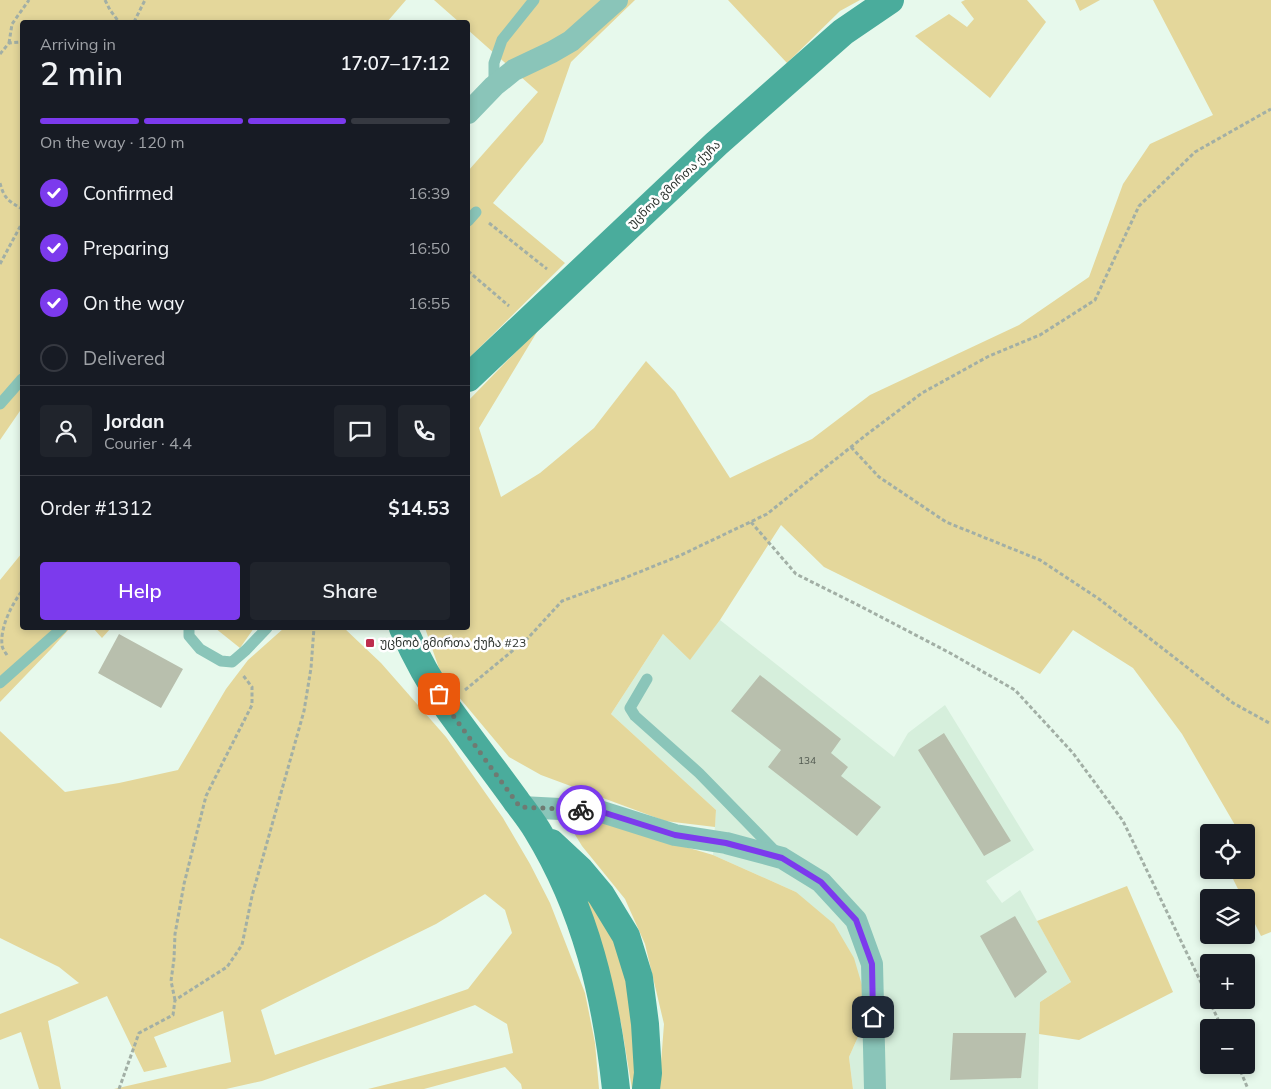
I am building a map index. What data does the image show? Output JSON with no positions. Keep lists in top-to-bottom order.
{
  "streets": {
    "main road": ["უცნობ გმირთა ქუჩა"]
  },
  "places": {
    "transit": ["უცნობ გმირთა ქუჩა #23"]
  },
  "house_numbers": ["134"],
  "page": {
    "heading": ["2 min", "Arriving in", "17:07–17:12"],
    "panel": [
      "Jordan",
      "Courier · 4.4",
      "Order #1312",
      "$14.53"
    ],
    "bar": "On the way · 120 m",
    "list": [
      ["Confirmed", "16:39"],
      ["Preparing", "16:50"],
      ["On the way", "16:55"],
      "Delivered"
    ],
    "buttons": ["Help", "Share"],
    "map_buttons": ["+", "−"]
  }
}
